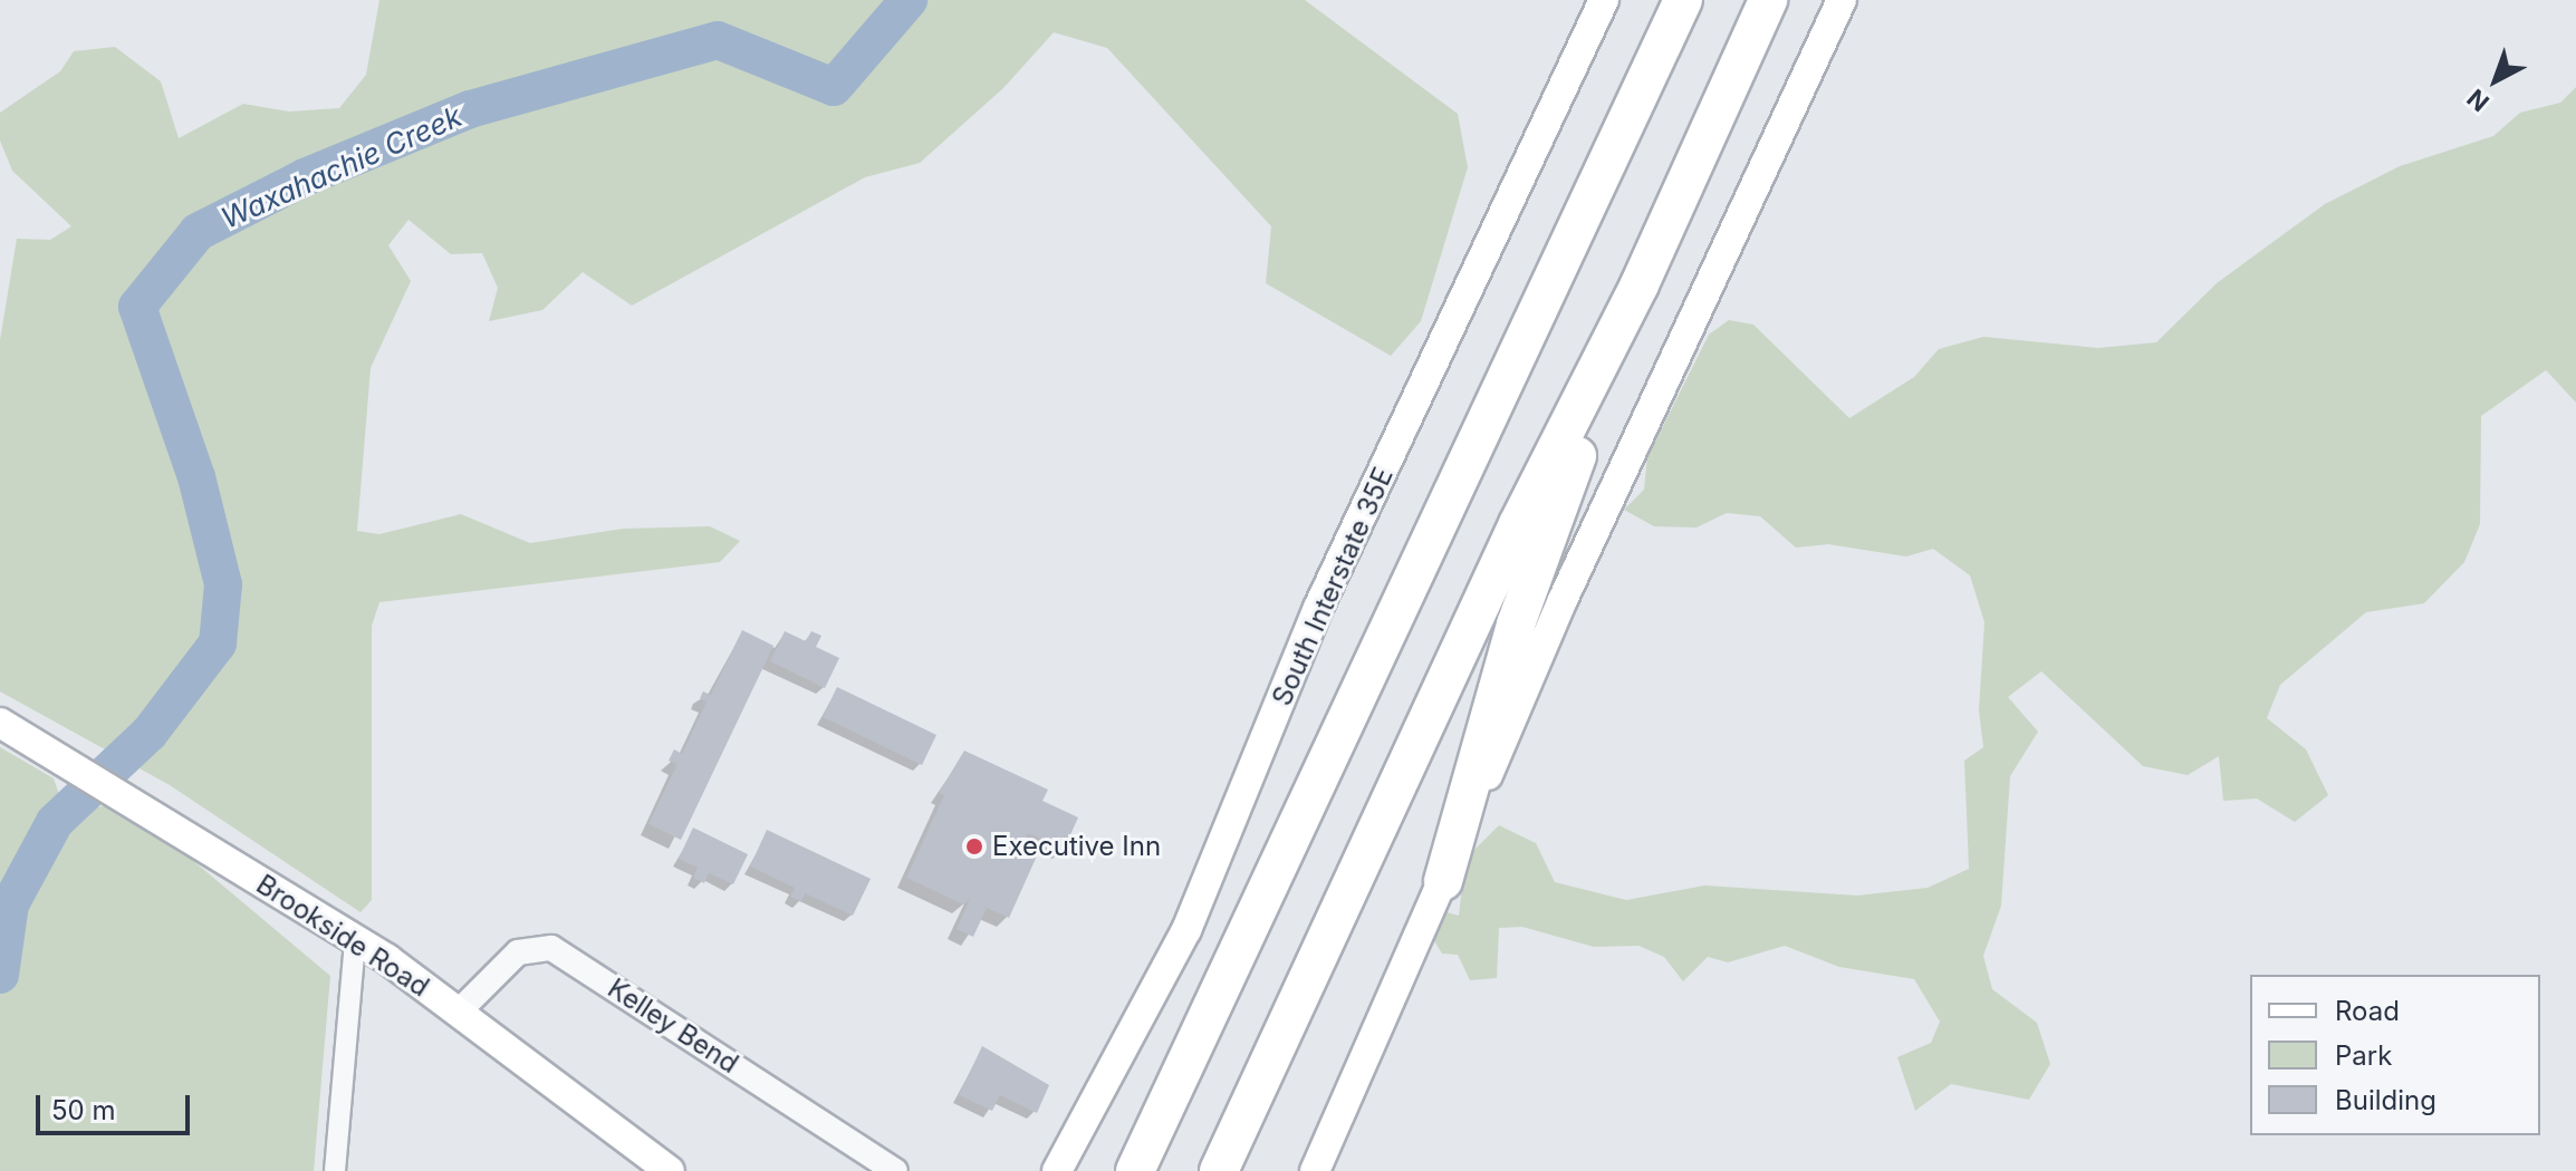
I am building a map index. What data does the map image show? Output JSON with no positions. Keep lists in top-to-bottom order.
{
  "streets": {
    "main road": ["South Interstate 35E", "Brookside Road"],
    "street": ["Kelley Bend"]
  },
  "crossings": [
    ["Brookside Road", "Kelley Bend"]
  ],
  "water": ["Waxahachie Creek"],
  "places": ["Executive Inn"],
  "legend": ["Road", "Park", "Building"],
  "scale_bar": "50 m",
  "north": "bottom left"
}
